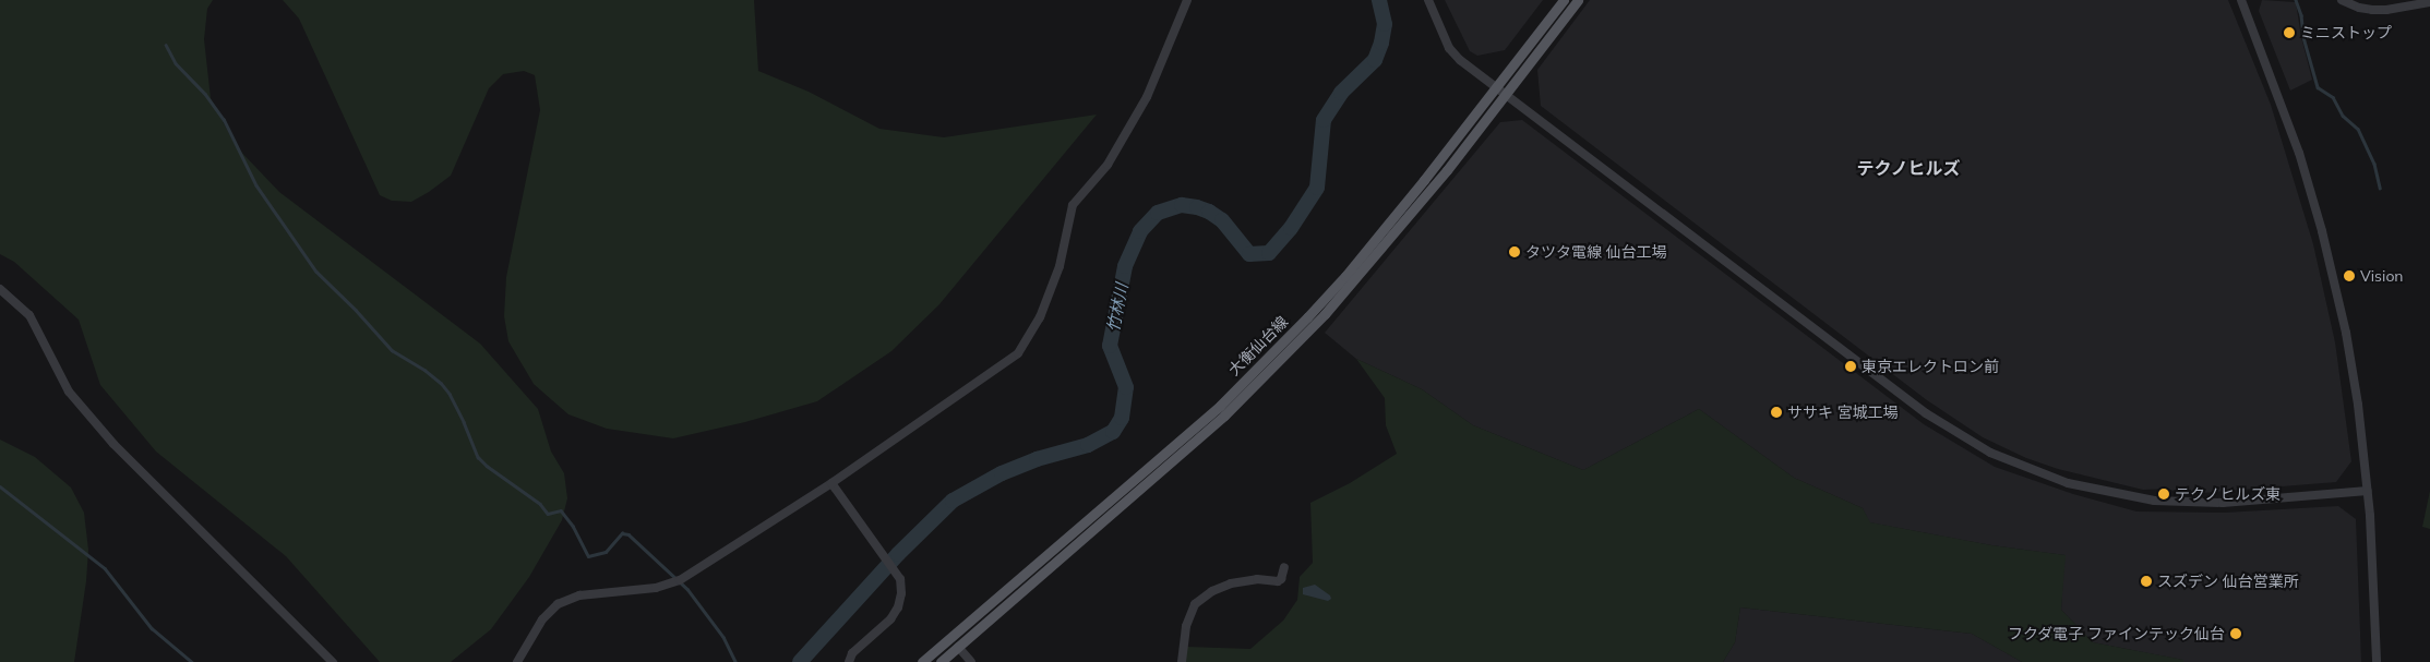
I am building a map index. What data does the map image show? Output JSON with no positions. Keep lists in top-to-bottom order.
{
  "streets": {
    "main road": ["大衡仙台線"]
  },
  "districts": ["テクノヒルズ"],
  "water": ["竹林川"],
  "places": [
    "ミニストップ",
    "タツタ電線 仙台工場",
    "Vision",
    "東京エレクトロン前",
    "ササキ 宮城工場",
    "テクノヒルズ東",
    "スズデン 仙台営業所",
    "フクダ電子 ファインテック仙台"
  ]
}
